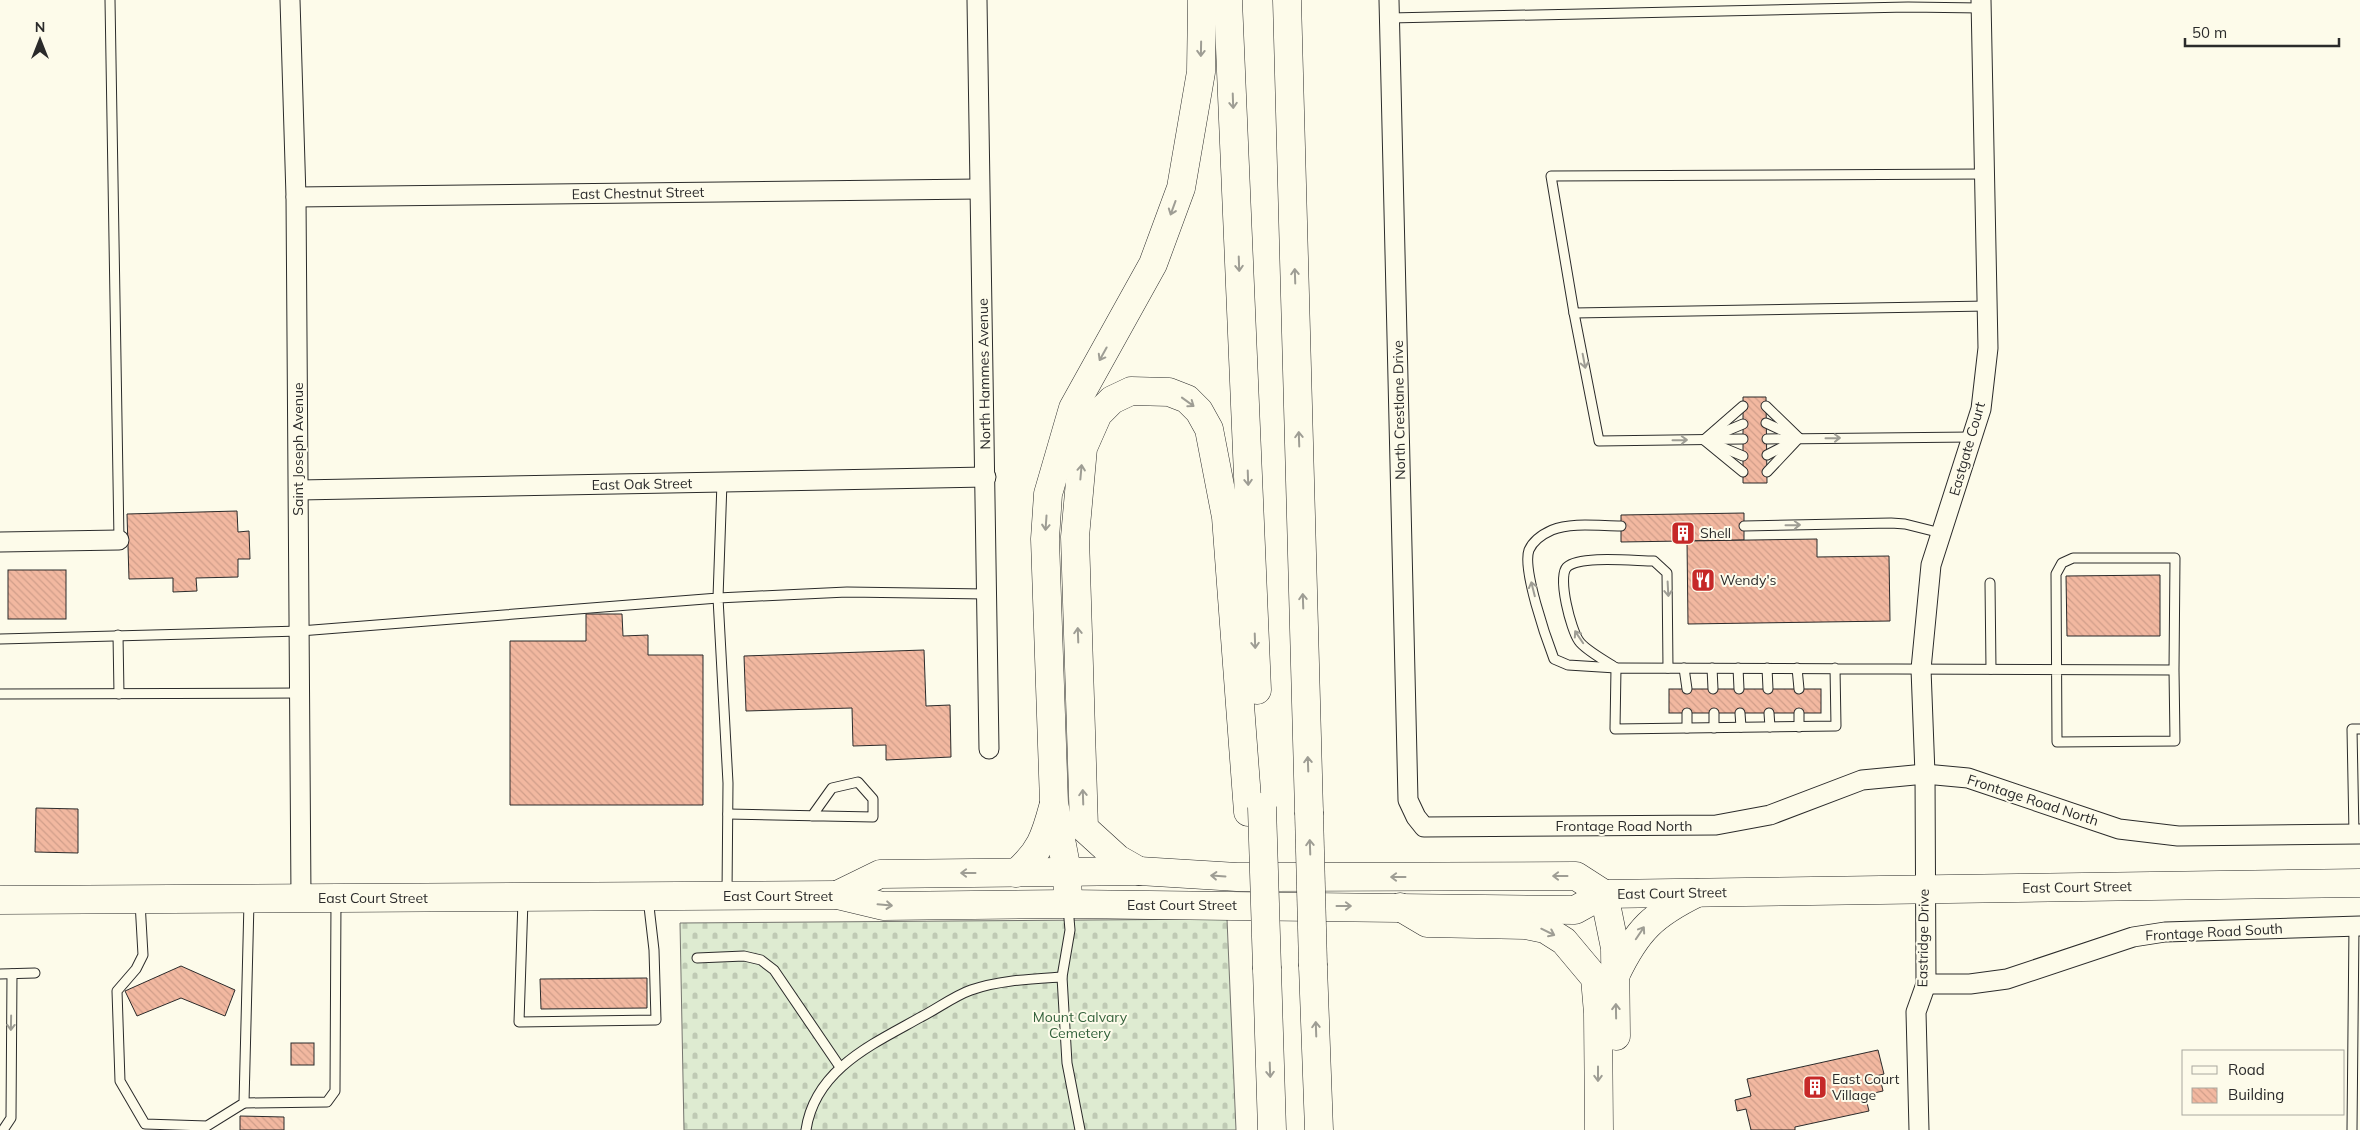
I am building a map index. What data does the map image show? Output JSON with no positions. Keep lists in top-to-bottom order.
{
  "streets": {
    "main road": ["East Court Street"],
    "street": [
      "East Chestnut Street",
      "North Hammes Avenue",
      "North Crestlane Drive",
      "Saint Joseph Avenue",
      "Eastgate Court",
      "East Oak Street",
      "Frontage Road North",
      "Frontage Road South",
      "Eastridge Drive"
    ]
  },
  "crossings": [
    ["East Chestnut Street", "North Hammes Avenue"],
    ["East Chestnut Street", "Saint Joseph Avenue"],
    ["North Hammes Avenue", "East Oak Street"],
    ["North Crestlane Drive", "Frontage Road North"],
    ["Saint Joseph Avenue", "East Oak Street"],
    ["Saint Joseph Avenue", "East Court Street"],
    ["Eastgate Court", "Frontage Road North"],
    ["Eastgate Court", "Eastridge Drive"],
    ["Frontage Road North", "Eastridge Drive"],
    ["East Court Street", "Eastridge Drive"],
    ["Frontage Road South", "Eastridge Drive"]
  ],
  "parks": ["Mount Calvary Cemetery"],
  "places": {
    "building": ["Shell", "East Court Village"],
    "restaurant": ["Wendy's"]
  },
  "legend": ["Road", "Building"],
  "scale_bar": "50 m",
  "north": "top"
}
